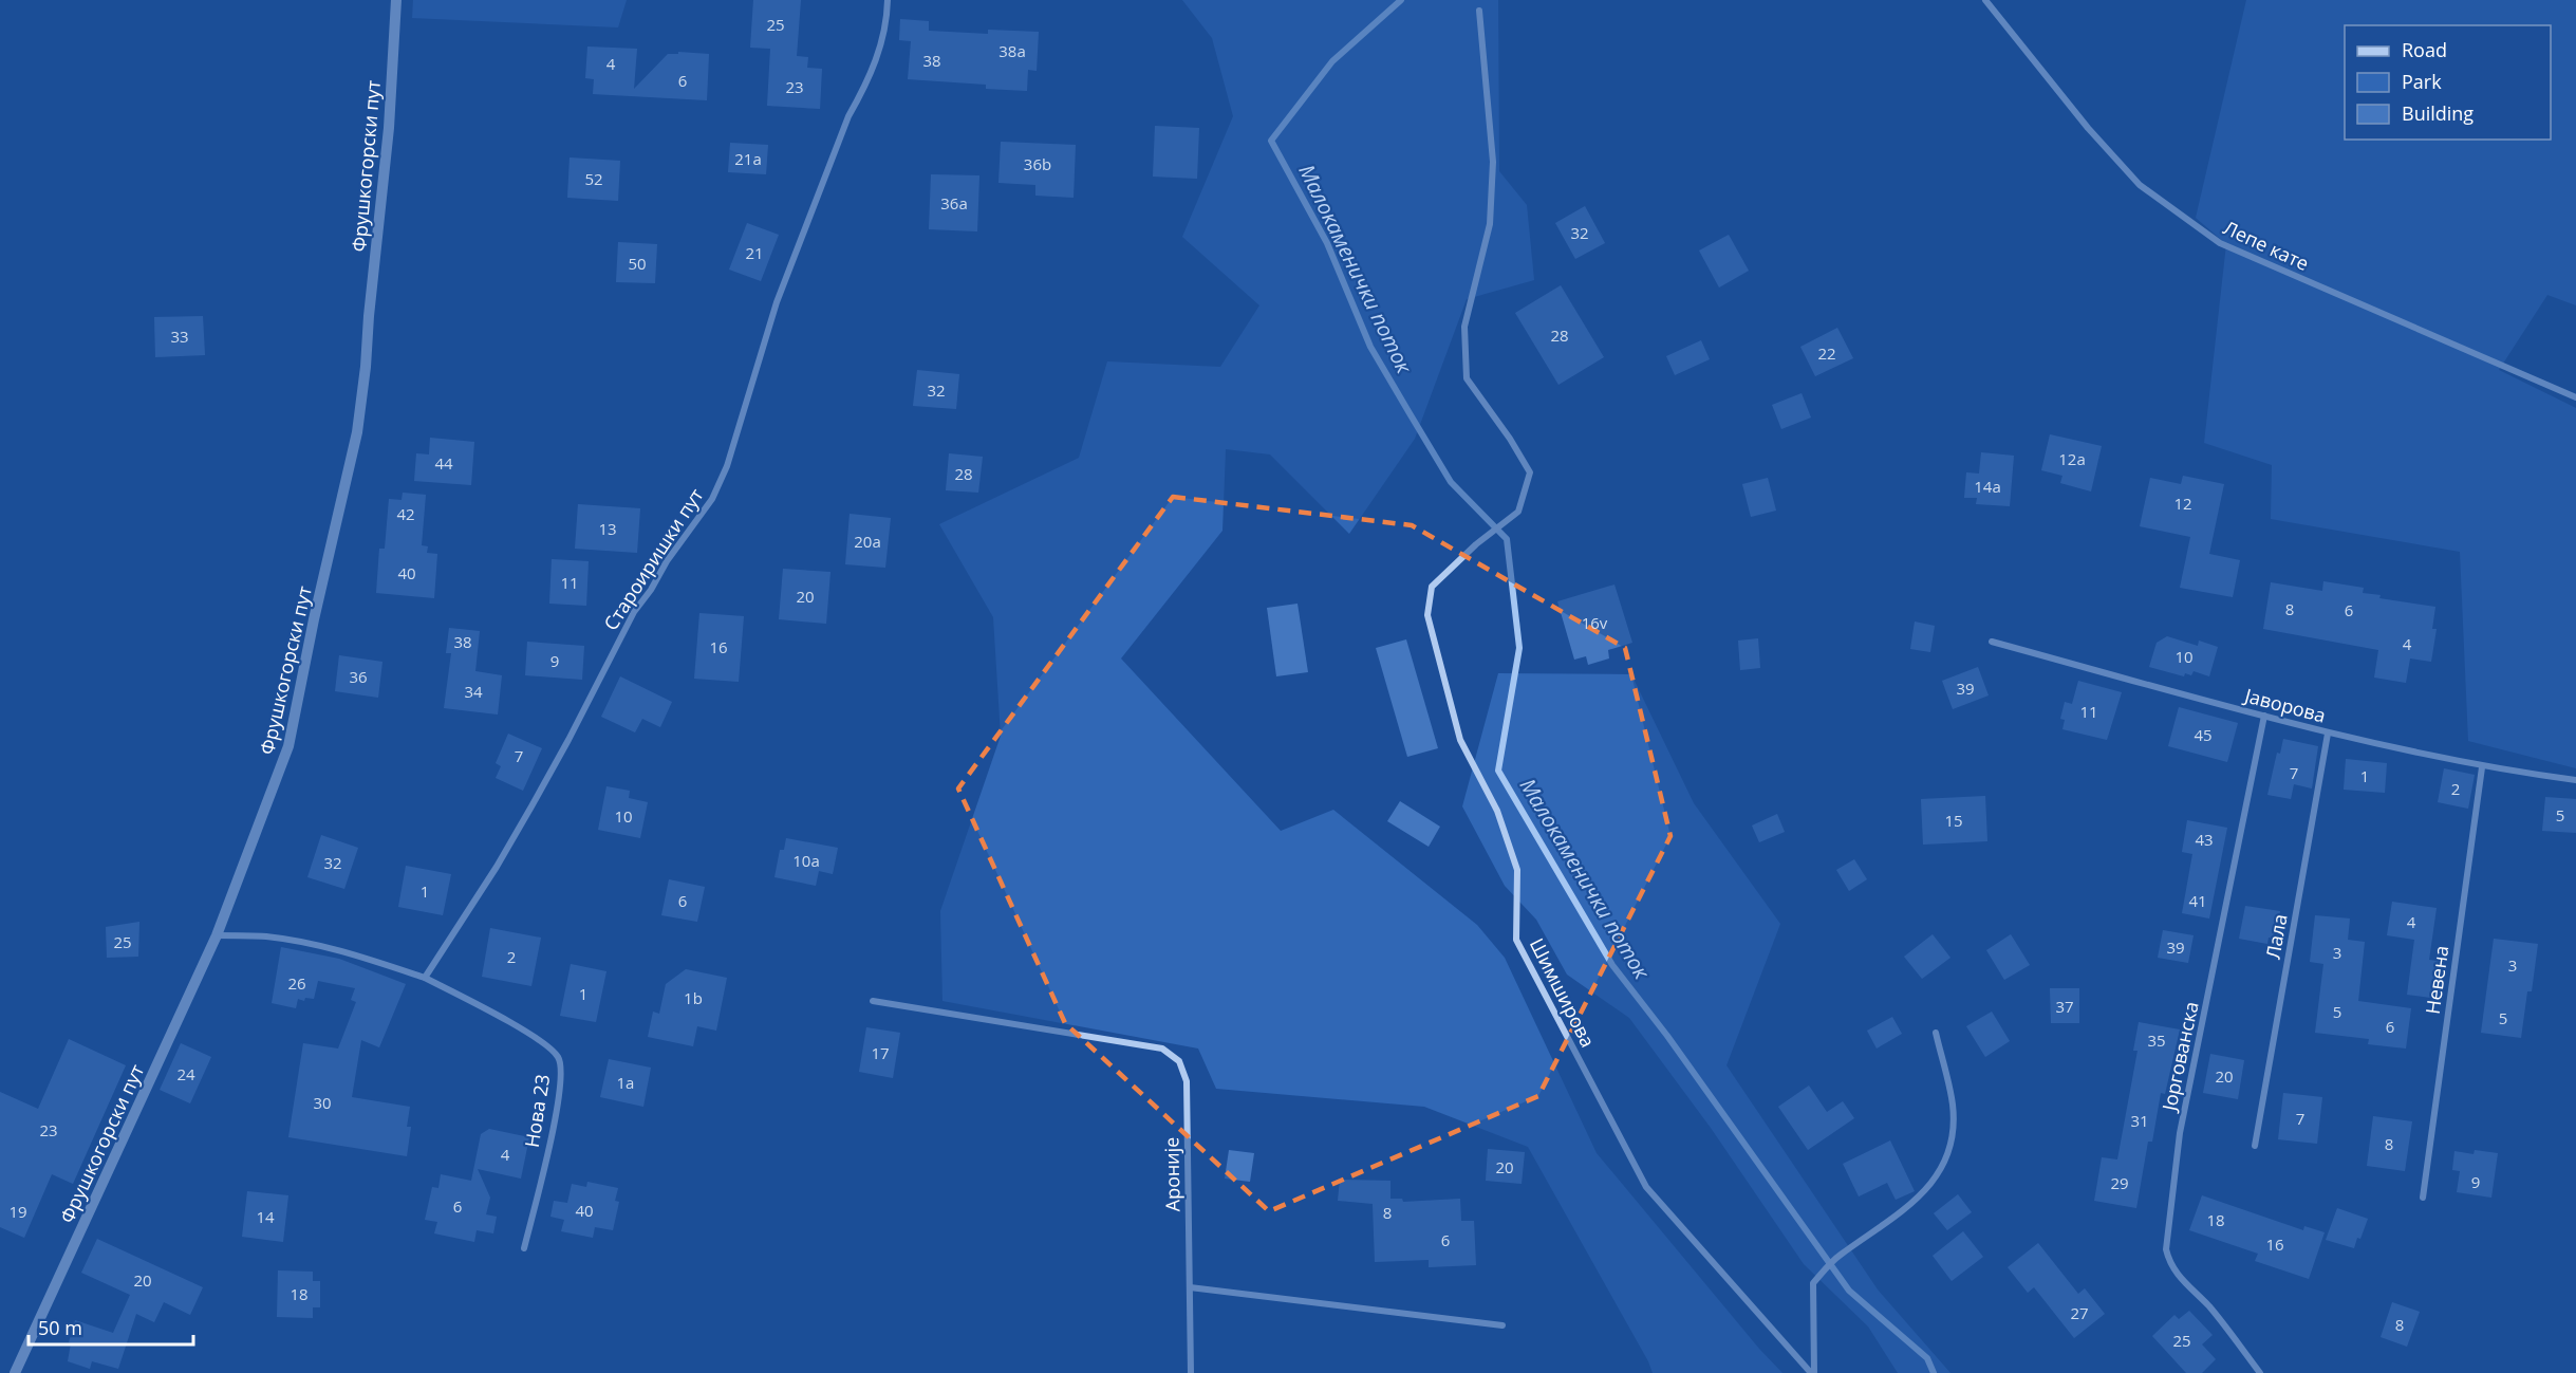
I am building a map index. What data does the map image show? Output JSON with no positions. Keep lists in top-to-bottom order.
{
  "streets": {
    "street": [
      "Фрушкогорски пут",
      "Лепе кате",
      "Староиришки пут",
      "Јаворова",
      "Лала",
      "Невена",
      "Шимширова",
      "Јоргованска",
      "Нова 23",
      "Ароније"
    ]
  },
  "crossings": [
    ["Староиришки пут", "Нова 23"],
    ["Јаворова", "Лала"],
    ["Јаворова", "Невена"],
    ["Јаворова", "Јоргованска"]
  ],
  "water": ["Малокаменички поток"],
  "house_numbers": [
    "25",
    "38a",
    "38",
    "4",
    "6",
    "23",
    "21a",
    "36b",
    "52",
    "36a",
    "32",
    "21",
    "50",
    "28",
    "33",
    "22",
    "32",
    "12a",
    "44",
    "28",
    "14a",
    "12",
    "42",
    "13",
    "20a",
    "40",
    "11",
    "20",
    "8",
    "6",
    "16v",
    "38",
    "4",
    "16",
    "10",
    "9",
    "36",
    "39",
    "34",
    "11",
    "45",
    "7",
    "7",
    "1",
    "2",
    "5",
    "10",
    "15",
    "43",
    "10a",
    "32",
    "1",
    "6",
    "41",
    "4",
    "25",
    "39",
    "3",
    "2",
    "3",
    "26",
    "1",
    "1b",
    "37",
    "5",
    "5",
    "6",
    "35",
    "17",
    "24",
    "20",
    "1a",
    "30",
    "7",
    "31",
    "23",
    "8",
    "4",
    "20",
    "9",
    "29",
    "6",
    "40",
    "19",
    "8",
    "14",
    "18",
    "6",
    "16",
    "20",
    "18",
    "27",
    "8",
    "25"
  ],
  "legend": ["Road", "Park", "Building"],
  "scale_bar": "50 m"
}
